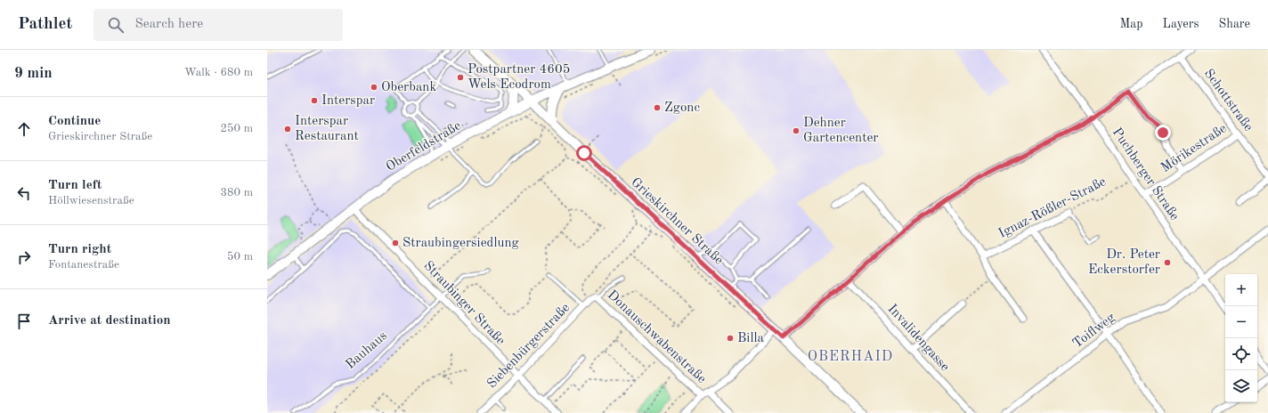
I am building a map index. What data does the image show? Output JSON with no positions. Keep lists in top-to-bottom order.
{
  "streets": {
    "main road": ["Oberfeldstraße", "Grieskirchner Straße"],
    "street": [
      "Schottstraße",
      "Mörikestraße",
      "Puchberger Straße",
      "Ignaz-Rößler-Straße",
      "Straubinger Straße",
      "Toiflweg",
      "Donauschwabenstraße",
      "Invalidengasse",
      "Siebenbürgerstraße"
    ],
    "lane": ["Bauhaus"]
  },
  "crossings": [
    ["Schottstraße", "Mörikestraße"],
    ["Oberfeldstraße", "Grieskirchner Straße"],
    ["Oberfeldstraße", "Straubinger Straße"],
    ["Mörikestraße", "Puchberger Straße"],
    ["Puchberger Straße", "Ignaz-Rößler-Straße"],
    ["Puchberger Straße", "Toiflweg"],
    ["Straubinger Straße", "Siebenbürgerstraße"],
    ["Straubinger Straße", "Bauhaus"],
    ["Donauschwabenstraße", "Siebenbürgerstraße"]
  ],
  "districts": ["OBERHAID"],
  "places": [
    "Postpartner 4605 Wels Ecodrom",
    "Oberbank",
    "Interspar",
    "Zgonc",
    "Interspar Restaurant",
    "Dehner Gartencenter",
    "Straubingersiedlung",
    "Dr. Peter Eckerstorfer",
    "Billa"
  ],
  "page": {
    "header": "Pathlet",
    "search": "Search here",
    "nav": ["Map", "Layers", "Share"],
    "heading": ["9 min", "Walk · 680 m"],
    "list": [
      ["Continue", "Grieskirchner Straße", "250 m"],
      ["Turn left", "Höllwiesenstraße", "380 m"],
      ["Turn right", "Fontanestraße", "50 m"],
      "Arrive at destination"
    ],
    "map_buttons": ["+", "−"]
  }
}
